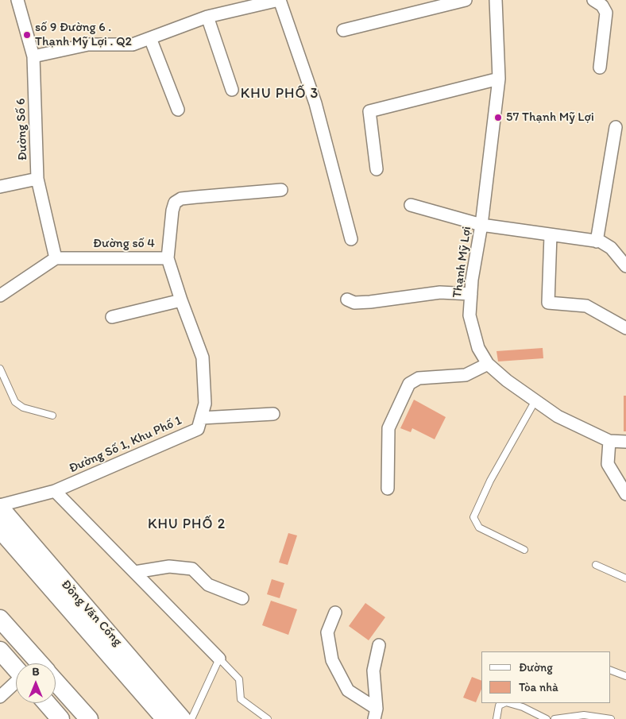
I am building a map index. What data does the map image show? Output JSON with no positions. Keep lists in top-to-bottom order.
{
  "streets": {
    "main road": ["Đồng Văn Cống"],
    "street": [
      "Đường Số 6",
      "Đường số 4",
      "Thạnh Mỹ Lợi",
      "Đường Số 1, Khu Phố 1"
    ]
  },
  "crossings": [
    ["Đường Số 6", "Đường số 4"],
    ["Đường số 4", "Đường Số 1, Khu Phố 1"],
    ["Đường Số 1, Khu Phố 1", "Đồng Văn Cống"]
  ],
  "districts": ["KHU PHỐ 3", "KHU PHỐ 2"],
  "places": ["số 9 Đường 6 . Thạnh Mỹ Lợi . Q2", "57 Thạnh Mỹ Lợi"],
  "legend": ["Đường", "Tòa nhà"],
  "north": "top"
}
